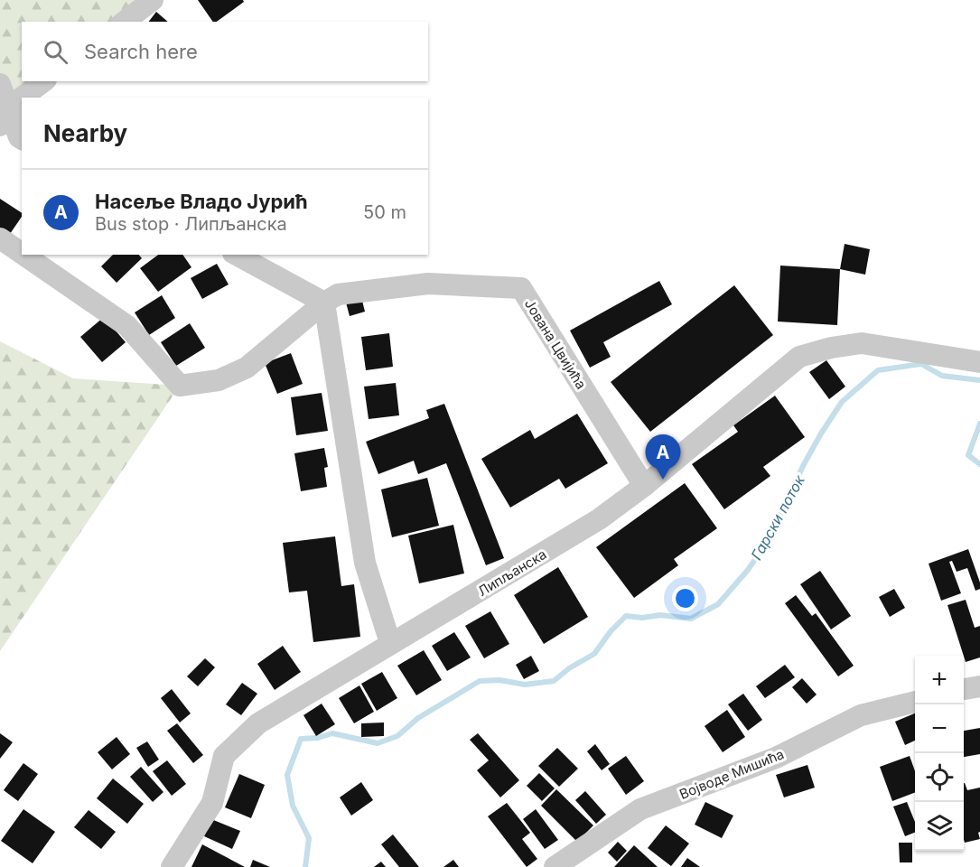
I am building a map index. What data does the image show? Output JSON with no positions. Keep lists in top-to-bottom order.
{
  "streets": {
    "street": ["Јована Цвијића", "Липљанска", "Војводе Мишића"]
  },
  "crossings": [
    ["Јована Цвијића", "Липљанска"]
  ],
  "water": ["Гарски поток"],
  "page": {
    "search": "Search here",
    "heading": "Nearby",
    "list": [
      {
        "mark": "A",
        "name": "Насеље Владо Јурић",
        "note": "Bus stop · Липљанска",
        "value": "50 m"
      }
    ],
    "pins": "A",
    "map_buttons": ["+", "−"]
  }
}
